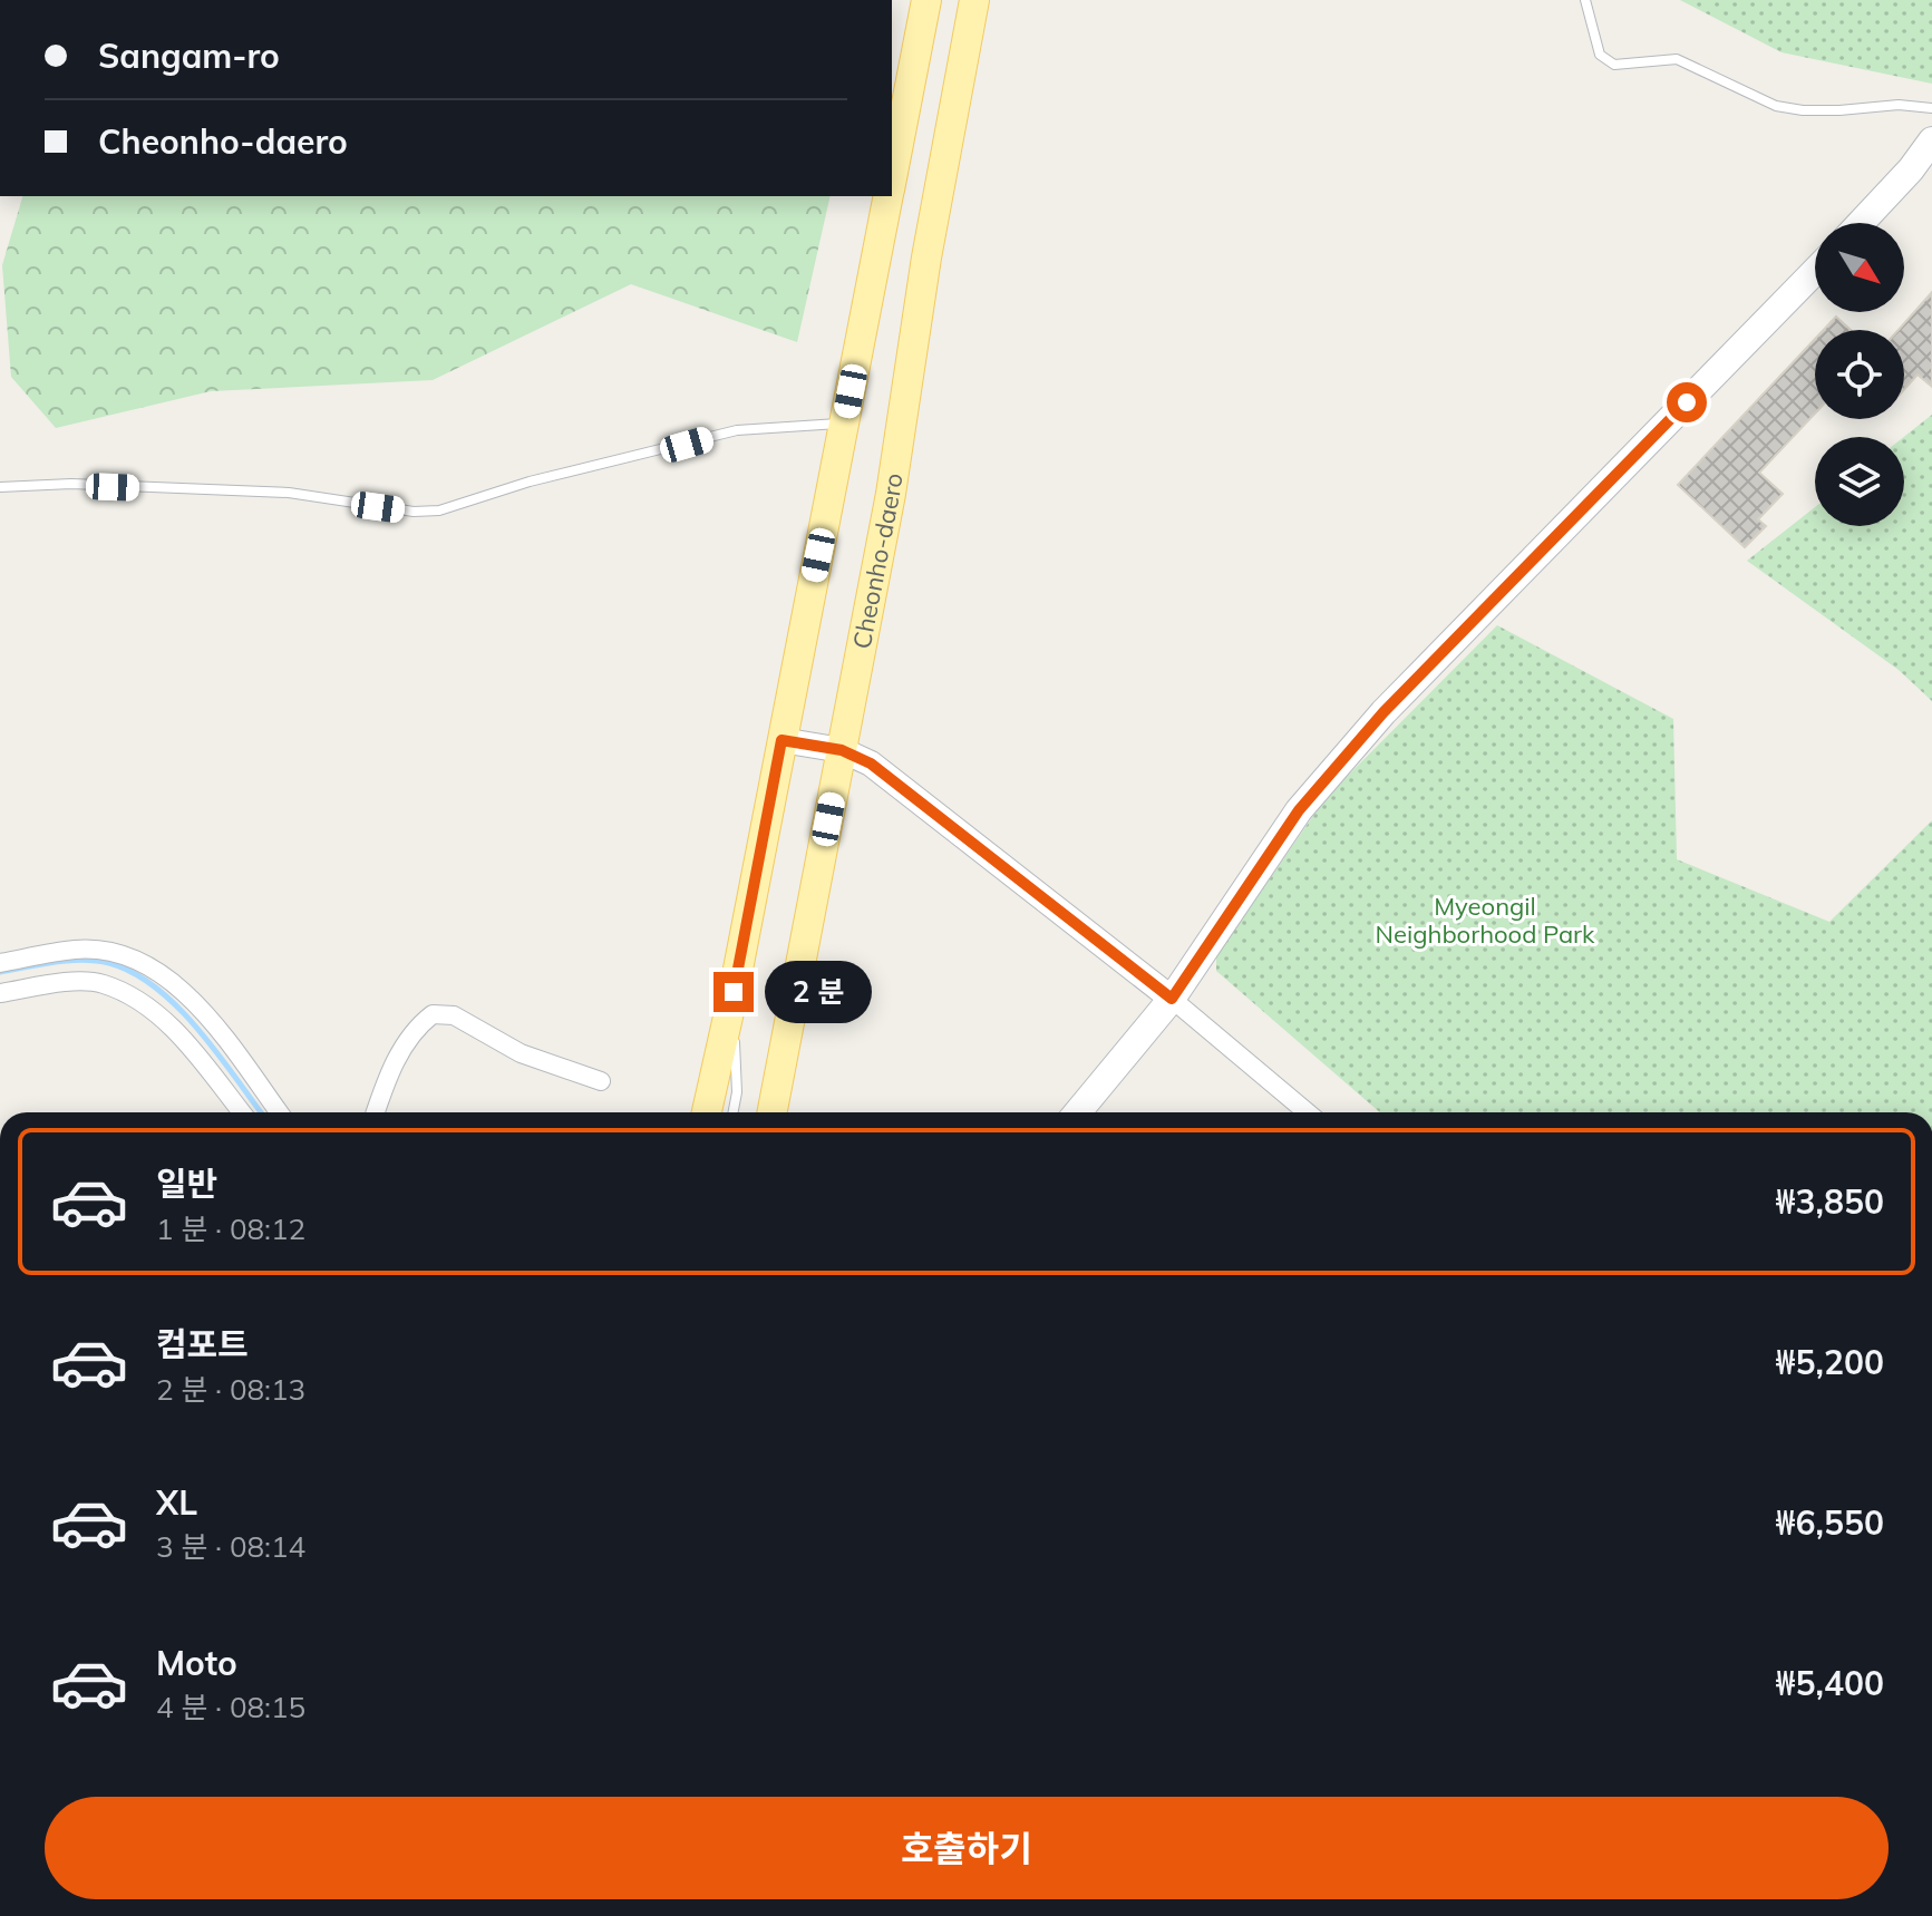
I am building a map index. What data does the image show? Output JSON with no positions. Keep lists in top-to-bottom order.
{
  "streets": {
    "main road": ["Cheonho-daero"]
  },
  "parks": ["Myeongil Neighborhood Park"],
  "north": "bottom right",
  "page": {
    "banner": ["Sangam-ro", "Cheonho-daero"],
    "bubble": "2 분",
    "list": [
      {
        "name": "일반",
        "note": "1 분 · 08:12",
        "value": "₩3,850"
      },
      {
        "name": "컴포트",
        "note": "2 분 · 08:13",
        "value": "₩5,200"
      },
      {
        "name": "XL",
        "note": "3 분 · 08:14",
        "value": "₩6,550"
      },
      {
        "name": "Moto",
        "note": "4 분 · 08:15",
        "value": "₩5,400"
      }
    ],
    "buttons": "호출하기"
  }
}
